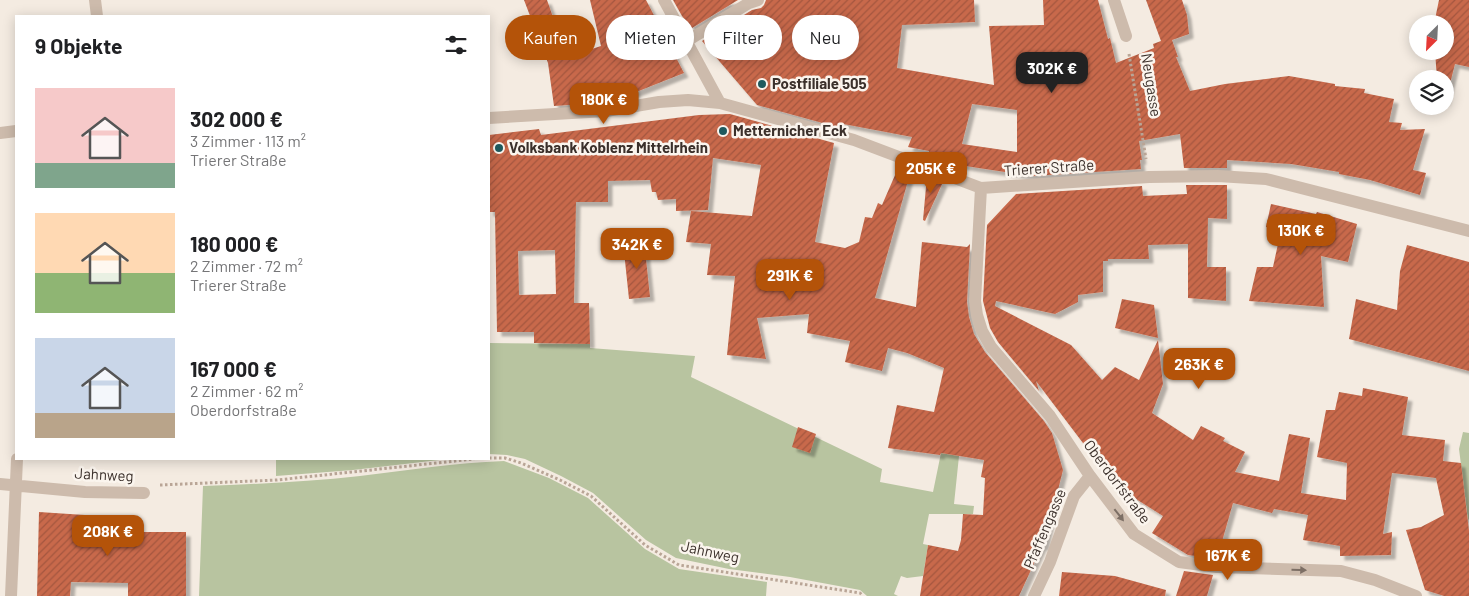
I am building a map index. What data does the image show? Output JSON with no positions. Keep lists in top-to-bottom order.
{
  "streets": {
    "street": [
      "Neugasse",
      "Trierer Straße",
      "Jahnweg",
      "Oberdorfstraße",
      "Pfaffengasse"
    ]
  },
  "crossings": [
    ["Neugasse", "Trierer Straße"],
    ["Trierer Straße", "Oberdorfstraße"],
    ["Oberdorfstraße", "Pfaffengasse"]
  ],
  "one_way": ["Oberdorfstraße"],
  "places": ["Postfiliale 505", "Metternicher Eck", "Volksbank Koblenz Mittelrhein"],
  "north": "bottom left",
  "page": {
    "chip": [
      "Kaufen",
      "Mieten",
      "Filter",
      "Neu"
    ],
    "heading": "9 Objekte",
    "price": [
      "302K €",
      "180K €",
      "205K €",
      "130K €",
      "342K €",
      "291K €",
      "263K €",
      "208K €",
      "167K €"
    ],
    "list": [
      {
        "name": "302 000 €",
        "note": "3 Zimmer · 113 m² · Trierer Straße"
      },
      {
        "name": "180 000 €",
        "note": "2 Zimmer · 72 m² · Trierer Straße"
      },
      {
        "name": "167 000 €",
        "note": "2 Zimmer · 62 m² · Oberdorfstraße"
      }
    ]
  }
}
